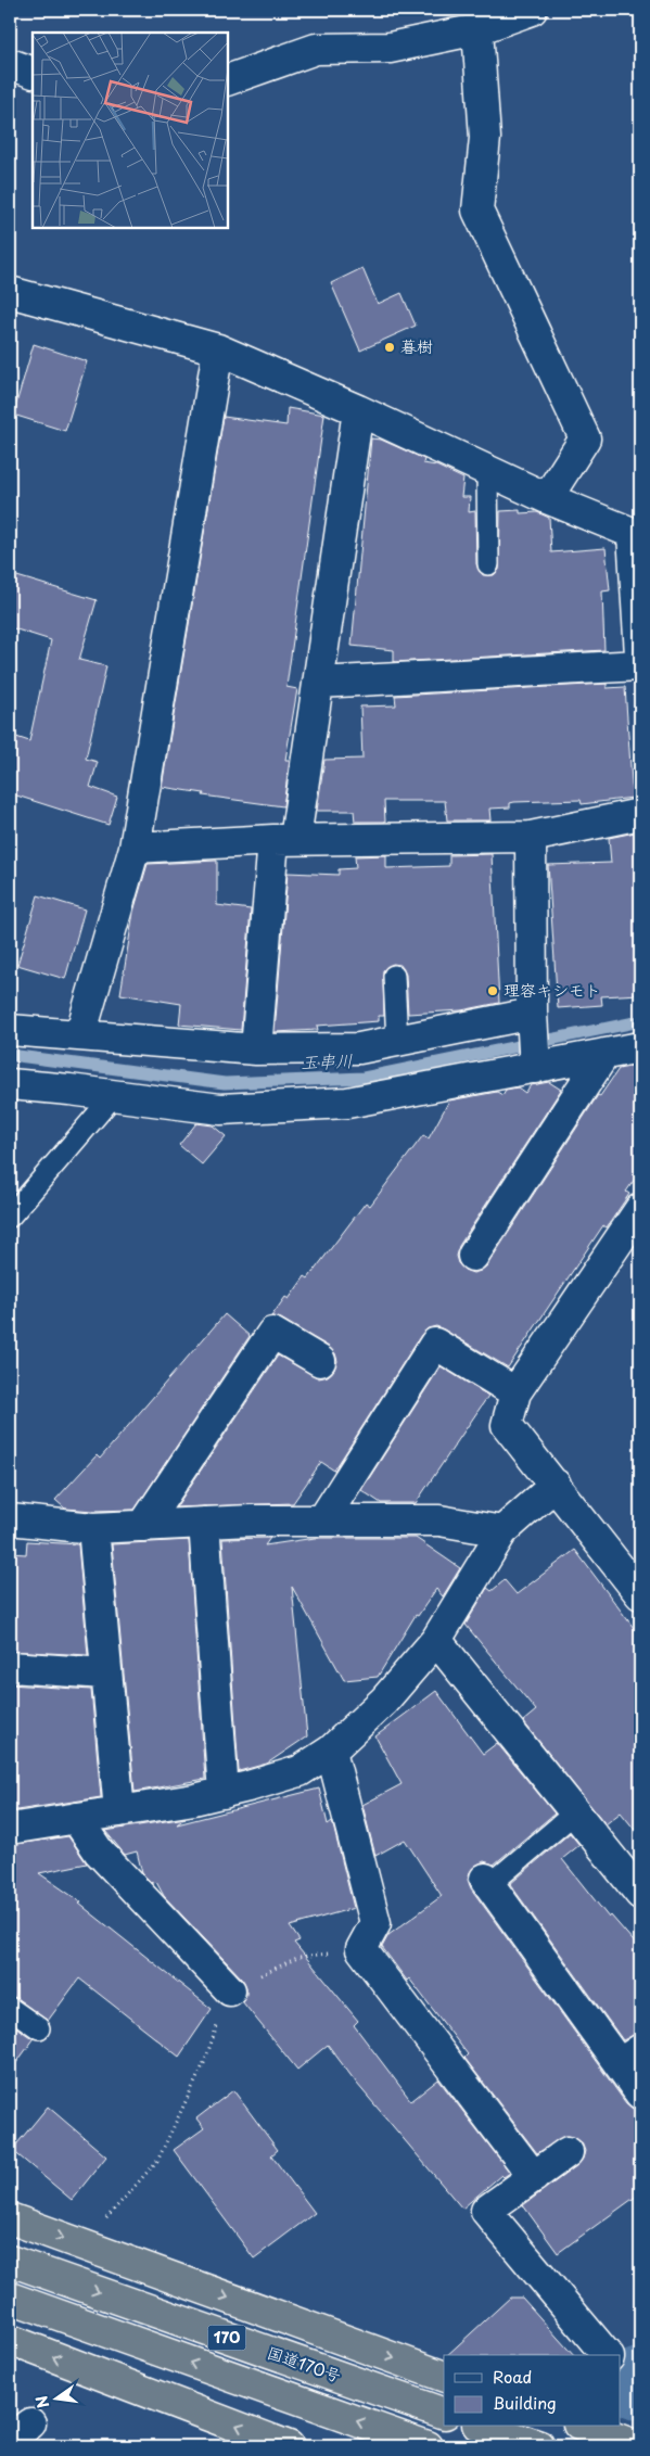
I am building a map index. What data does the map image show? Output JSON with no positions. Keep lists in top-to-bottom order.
{
  "streets": {
    "highway": ["170", "国道170号"]
  },
  "water": ["玉串川"],
  "places": ["暮樹", "理容キシモト"],
  "legend": ["Road", "Building"],
  "north": "left"
}
